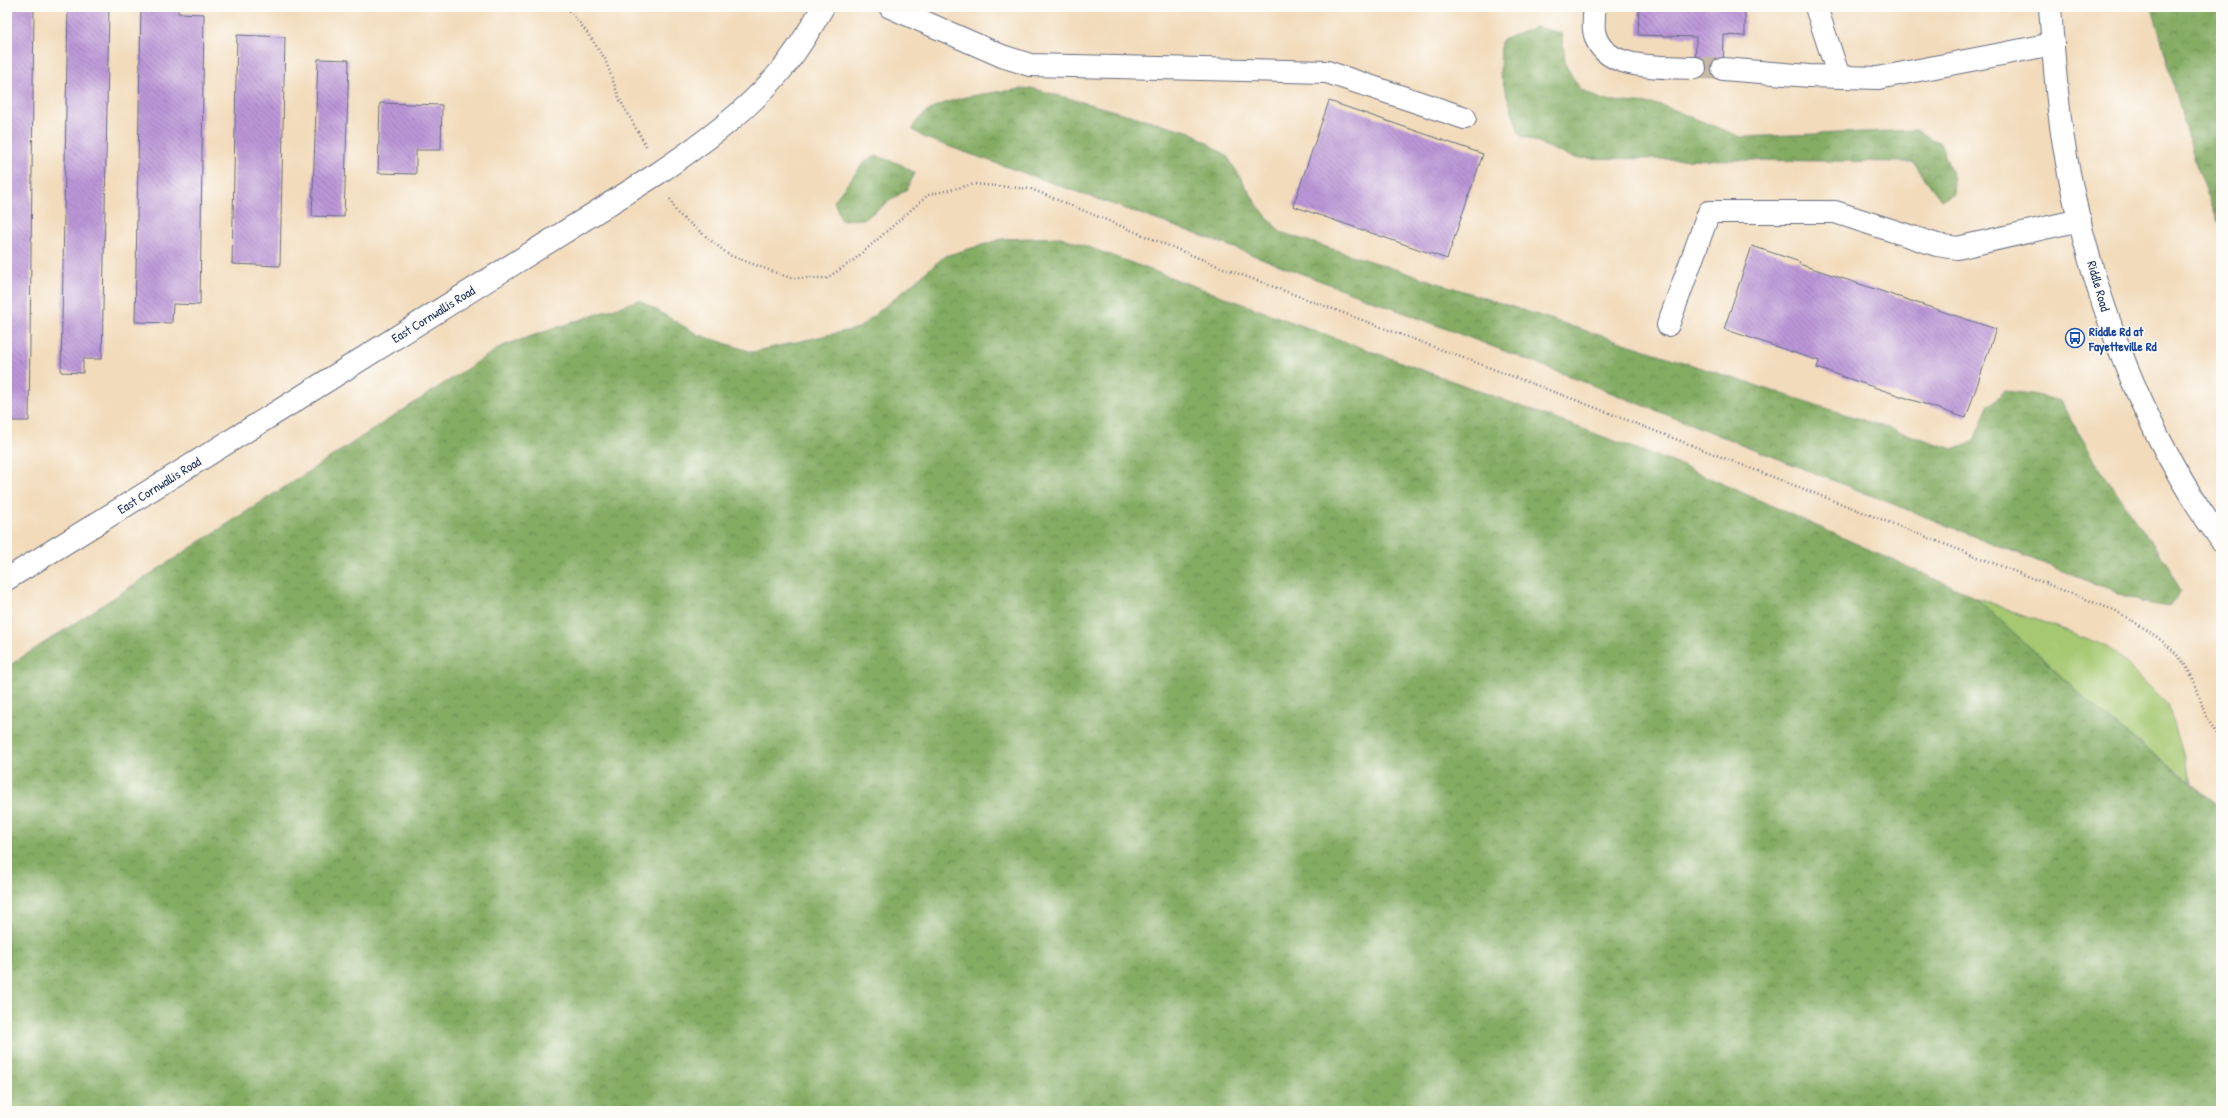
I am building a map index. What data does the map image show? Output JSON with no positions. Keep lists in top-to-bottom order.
{
  "streets": {
    "street": ["Riddle Road", "East Cornwallis Road"]
  },
  "places": {
    "bus stop": ["Riddle Rd at Fayetteville Rd"]
  }
}
